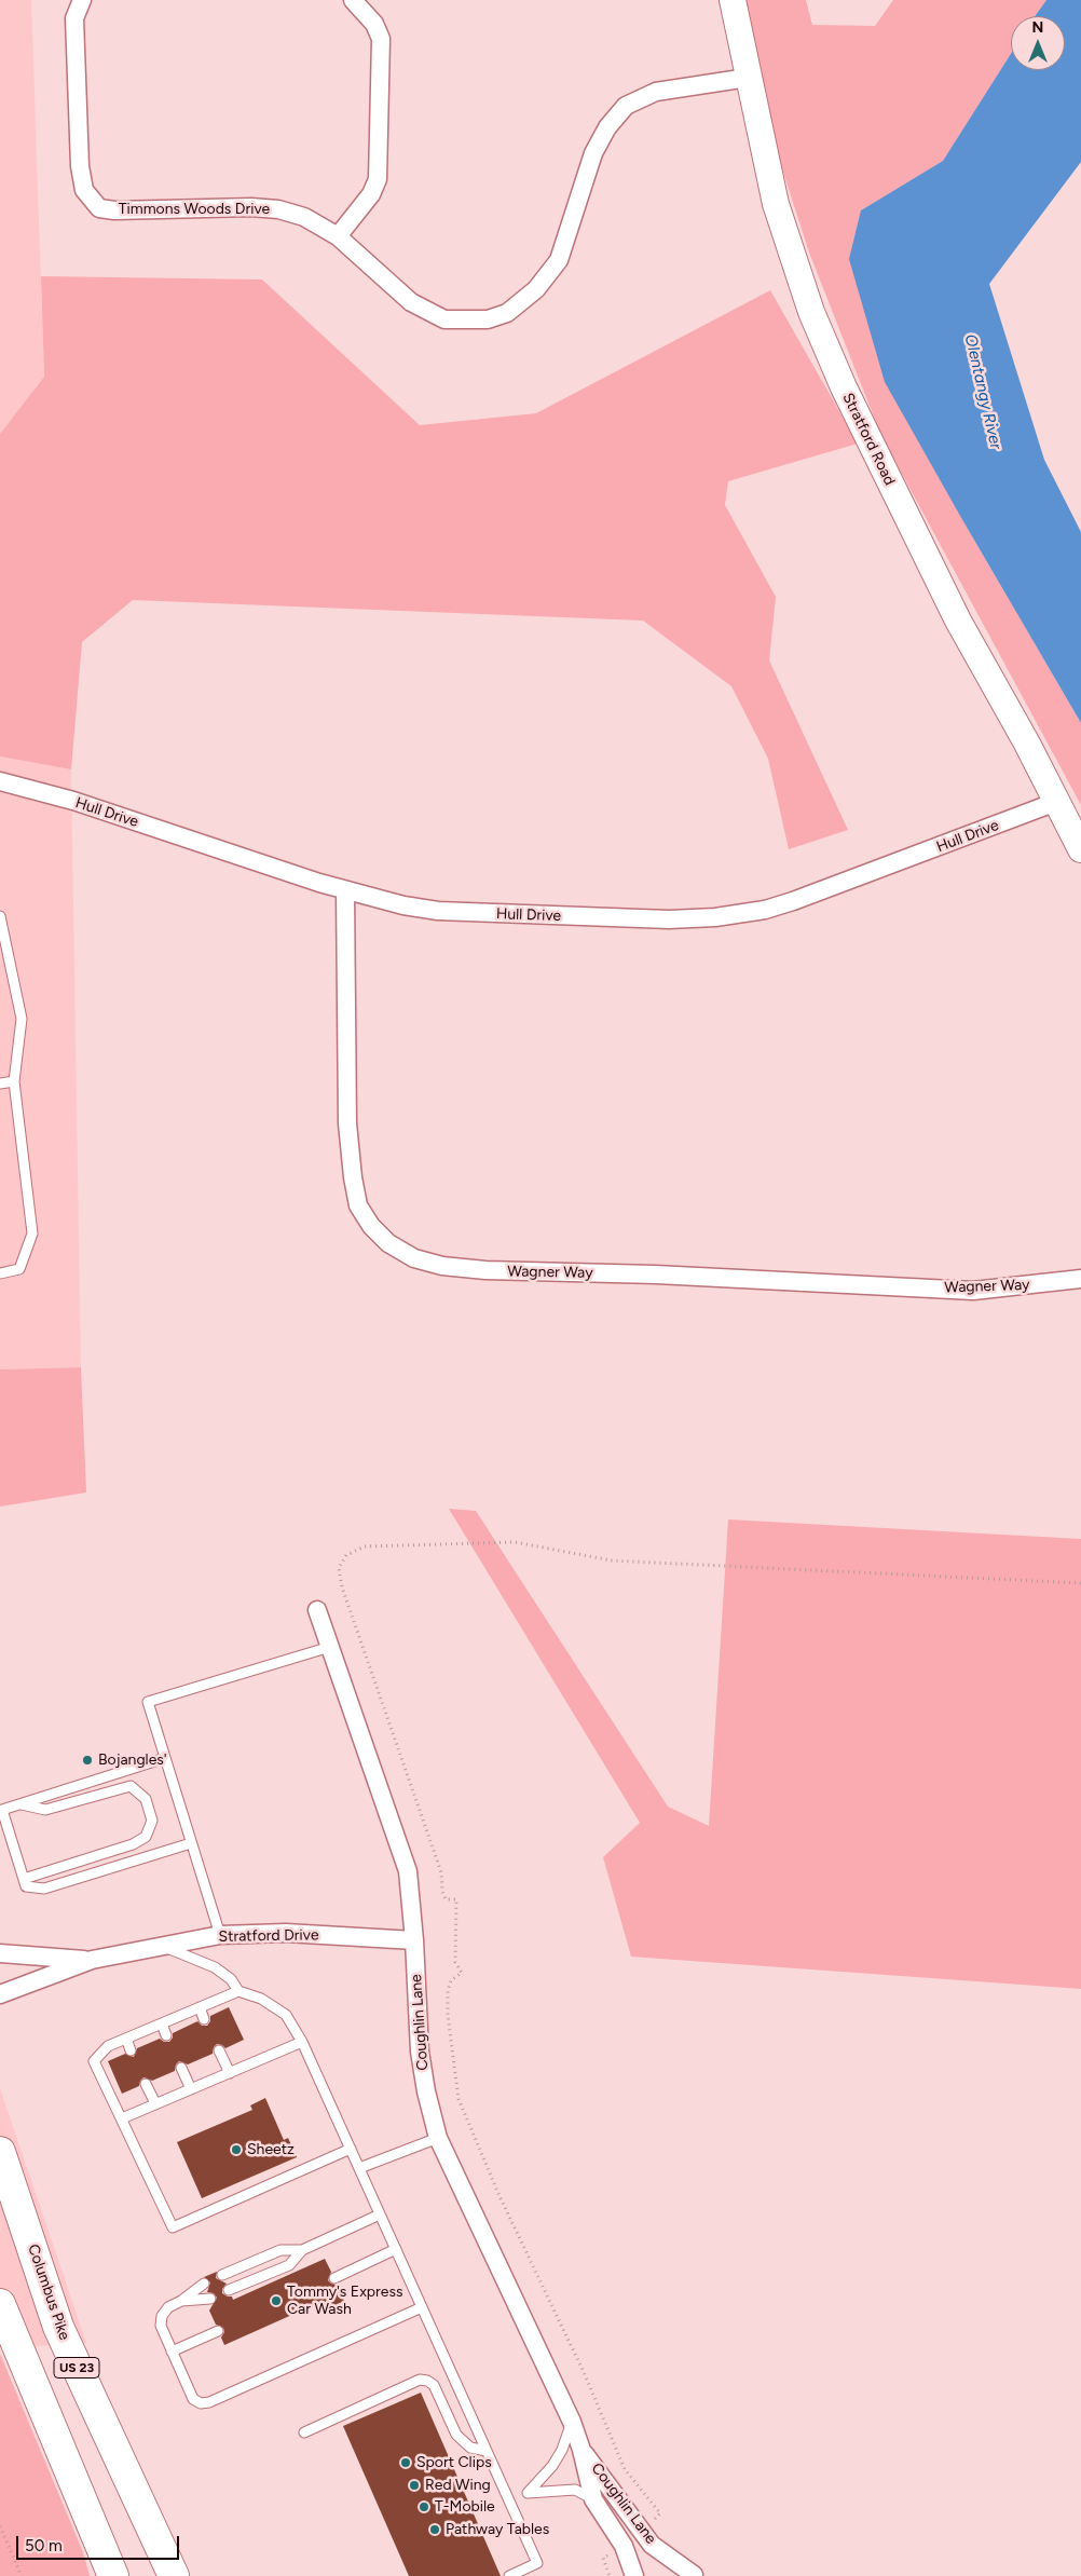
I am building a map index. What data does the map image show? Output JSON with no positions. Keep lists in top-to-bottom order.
{
  "streets": {
    "highway": ["Columbus Pike", "US 23"],
    "street": [
      "Timmons Woods Drive",
      "Stratford Road",
      "Hull Drive",
      "Wagner Way",
      "Stratford Drive",
      "Coughlin Lane"
    ]
  },
  "crossings": [
    ["Timmons Woods Drive", "Stratford Road"],
    ["Stratford Road", "Hull Drive"],
    ["Hull Drive", "Wagner Way"],
    ["Stratford Drive", "Coughlin Lane"]
  ],
  "water": ["Olentangy River"],
  "places": [
    "Bojangles'",
    "Sheetz",
    "Tommy's Express Car Wash",
    "Sport Clips",
    "Red Wing",
    "T-Mobile",
    "Pathway Tables"
  ],
  "scale_bar": "50 m",
  "north": "top"
}
